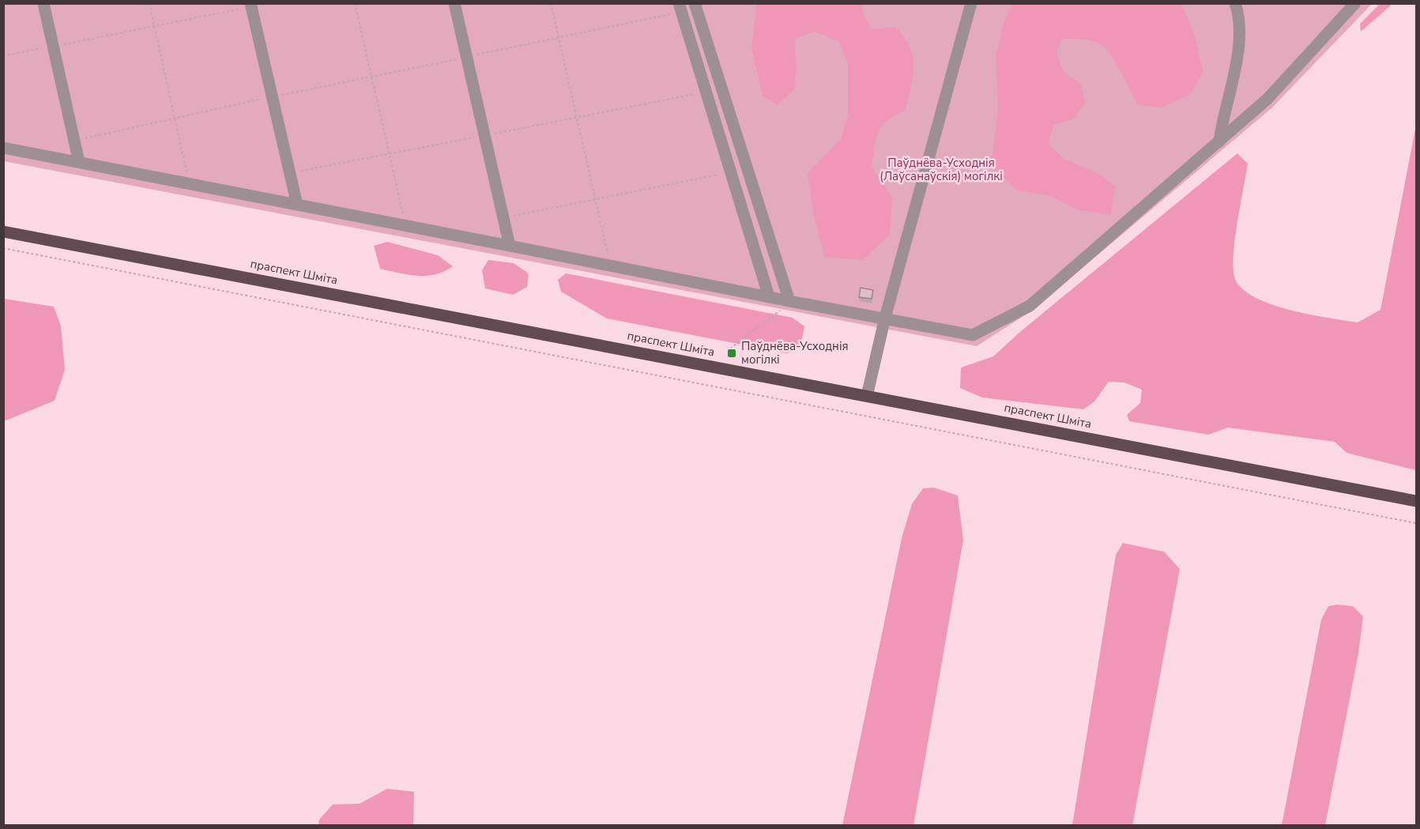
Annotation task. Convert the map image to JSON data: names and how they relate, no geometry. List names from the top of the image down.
{
  "streets": {
    "main road": ["праспект Шміта"]
  },
  "parks": ["Паўднёва-Усходнія (Лаўсанаўскія) могілкі"],
  "places": {
    "transit": ["Паўднёва-Усходнія могілкі"]
  }
}
